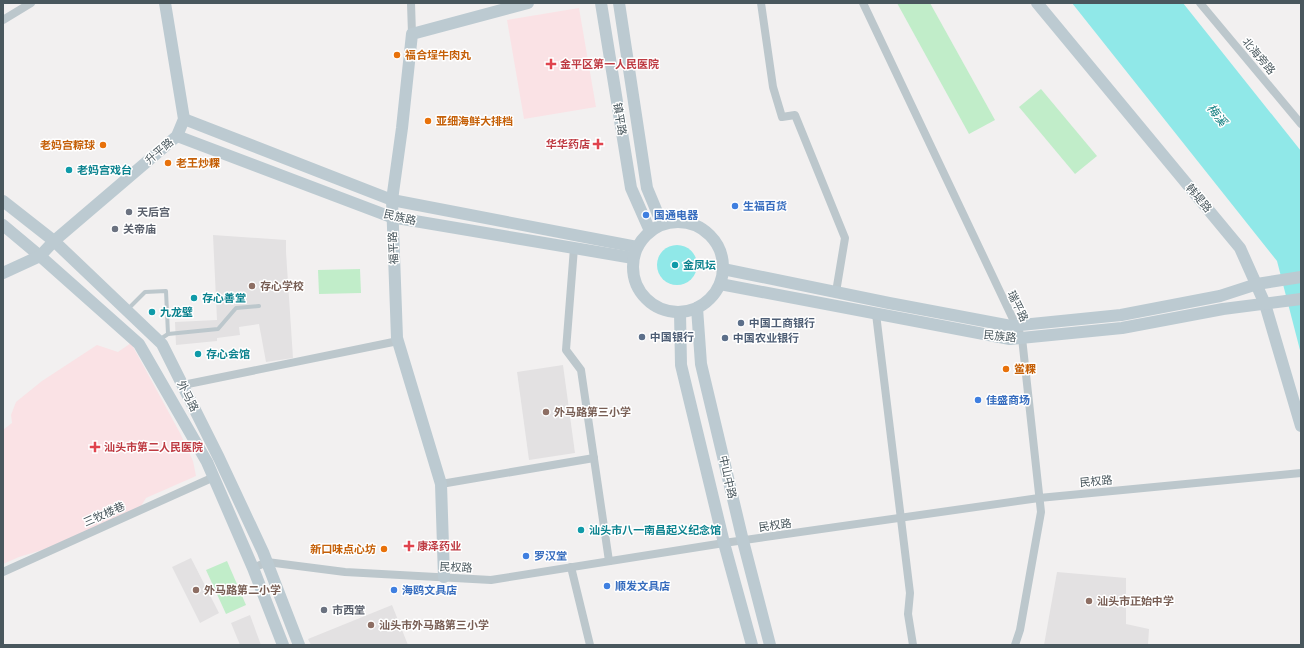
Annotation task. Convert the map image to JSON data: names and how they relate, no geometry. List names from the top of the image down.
{
  "streets": {
    "street": [
      "北海旁路",
      "镇平路",
      "升平路",
      "韩堤路",
      "民族路",
      "福平路",
      "瑞平路",
      "外马路",
      "中山中路",
      "民权路",
      "三牧楼巷"
    ]
  },
  "crossings": [
    ["镇平路", "民族路"],
    ["镇平路", "中山中路"],
    ["升平路", "民族路"],
    ["升平路", "外马路"],
    ["韩堤路", "民族路"],
    ["民族路", "福平路"],
    ["民族路", "瑞平路"],
    ["民族路", "中山中路"],
    ["福平路", "民权路"],
    ["瑞平路", "民权路"],
    ["外马路", "民权路"],
    ["外马路", "三牧楼巷"],
    ["中山中路", "民权路"]
  ],
  "water": ["梅溪"],
  "places": {
    "other": [
      "福合埕牛肉丸",
      "亚细海鲜大排档",
      "老妈宫粽球",
      "老王炒粿",
      "老妈宫戏台",
      "生福百货",
      "天后宫",
      "国通电器",
      "关帝庙",
      "金凤坛",
      "存心学校",
      "存心善堂",
      "九龙壁",
      "中国工商银行",
      "中国银行",
      "中国农业银行",
      "存心会馆",
      "鲎粿",
      "佳盛商场",
      "外马路第三小学",
      "汕头市八一南昌起义纪念馆",
      "新口味点心坊",
      "罗汉堂",
      "顺发文具店",
      "外马路第二小学",
      "海鸥文具店",
      "汕头市正始中学",
      "市西堂",
      "汕头市外马路第三小学"
    ],
    "health": [
      "金平区第一人民医院",
      "华华药店",
      "汕头市第二人民医院",
      "康泽药业"
    ]
  }
}
